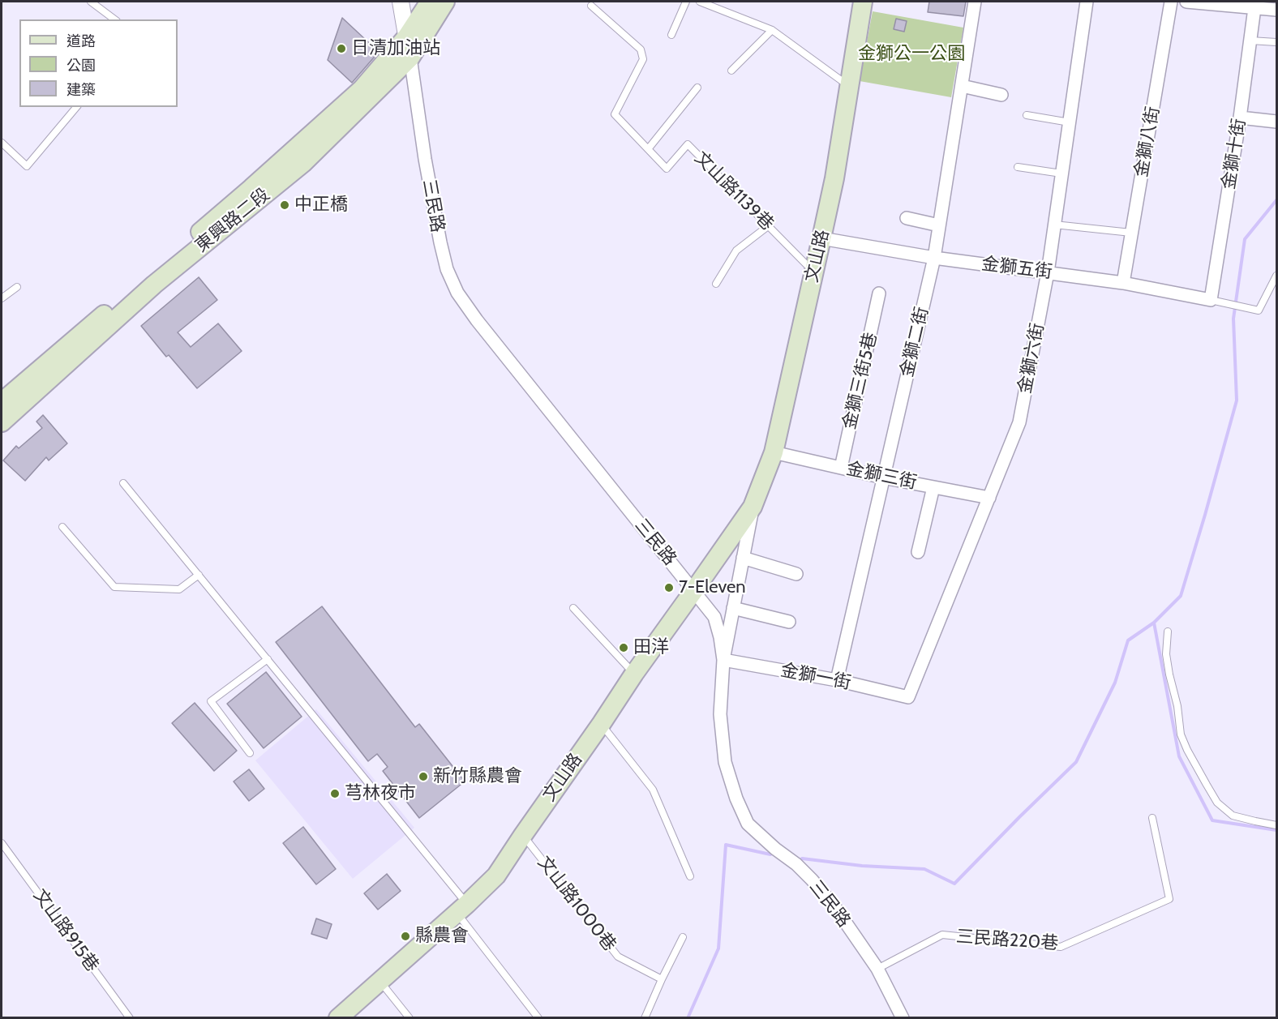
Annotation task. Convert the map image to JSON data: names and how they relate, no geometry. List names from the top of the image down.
{
  "streets": {
    "main road": ["東興路二段", "文山路"],
    "street": [
      "金獅八街",
      "金獅十街",
      "三民路",
      "金獅五街",
      "金獅二街",
      "金獅六街",
      "金獅三街5巷",
      "金獅三街",
      "金獅一街"
    ],
    "lane": [
      "文山路1139巷",
      "文山路1000巷",
      "文山路915巷",
      "三民路220巷"
    ]
  },
  "crossings": [
    ["金獅八街", "金獅五街"],
    ["金獅十街", "金獅五街"],
    ["文山路1139巷", "文山路"],
    ["三民路", "東興路二段"],
    ["三民路", "文山路"],
    ["三民路", "金獅一街"],
    ["三民路", "三民路220巷"],
    ["文山路", "金獅五街"],
    ["文山路", "金獅三街"],
    ["文山路", "金獅一街"],
    ["文山路", "文山路1000巷"],
    ["金獅五街", "金獅二街"],
    ["金獅五街", "金獅六街"],
    ["金獅二街", "金獅三街"],
    ["金獅二街", "金獅一街"],
    ["金獅六街", "金獅三街"],
    ["金獅六街", "金獅一街"],
    ["金獅三街5巷", "金獅三街"]
  ],
  "parks": ["金獅公一公園"],
  "places": [
    "日清加油站",
    "中正橋",
    "7-Eleven",
    "田洋",
    "新竹縣農會",
    "芎林夜市",
    "縣農會"
  ],
  "legend": ["道路", "公園", "建築"]
}
